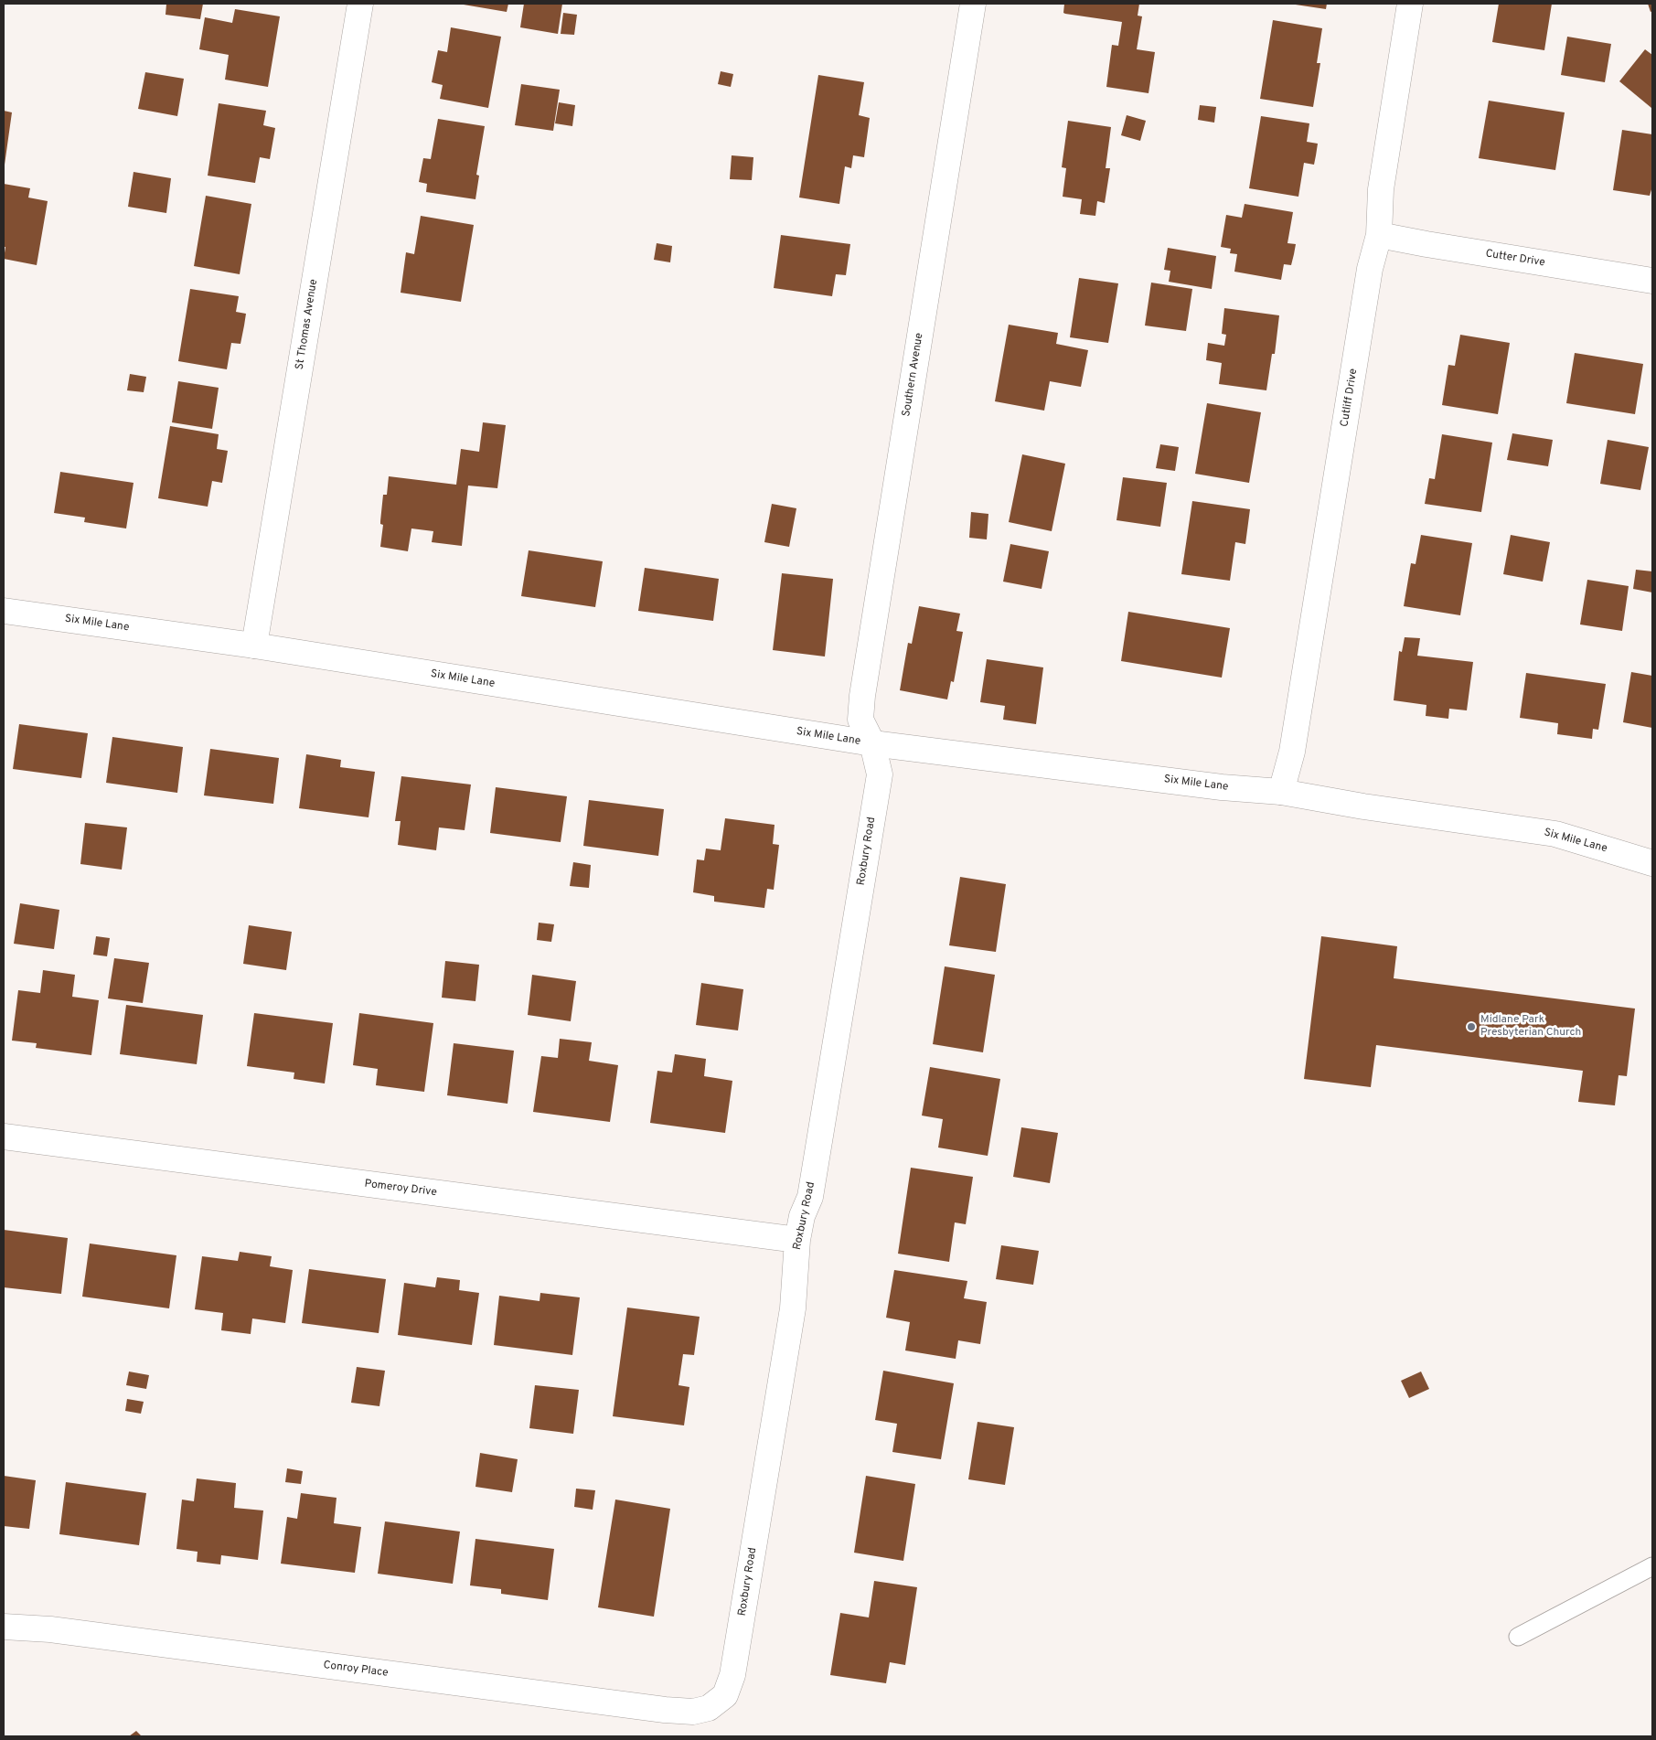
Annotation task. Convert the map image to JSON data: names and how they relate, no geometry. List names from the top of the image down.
{
  "streets": {
    "street": [
      "Cutter Drive",
      "St Thomas Avenue",
      "Southern Avenue",
      "Cutliff Drive",
      "Six Mile Lane",
      "Roxbury Road",
      "Pomeroy Drive",
      "Conroy Place"
    ]
  },
  "crossings": [
    ["Cutter Drive", "Cutliff Drive"],
    ["St Thomas Avenue", "Six Mile Lane"],
    ["Southern Avenue", "Six Mile Lane"],
    ["Southern Avenue", "Roxbury Road"],
    ["Cutliff Drive", "Six Mile Lane"],
    ["Six Mile Lane", "Roxbury Road"],
    ["Roxbury Road", "Pomeroy Drive"],
    ["Roxbury Road", "Conroy Place"]
  ],
  "places": ["Midlane Park Presbyterian Church"]
}
